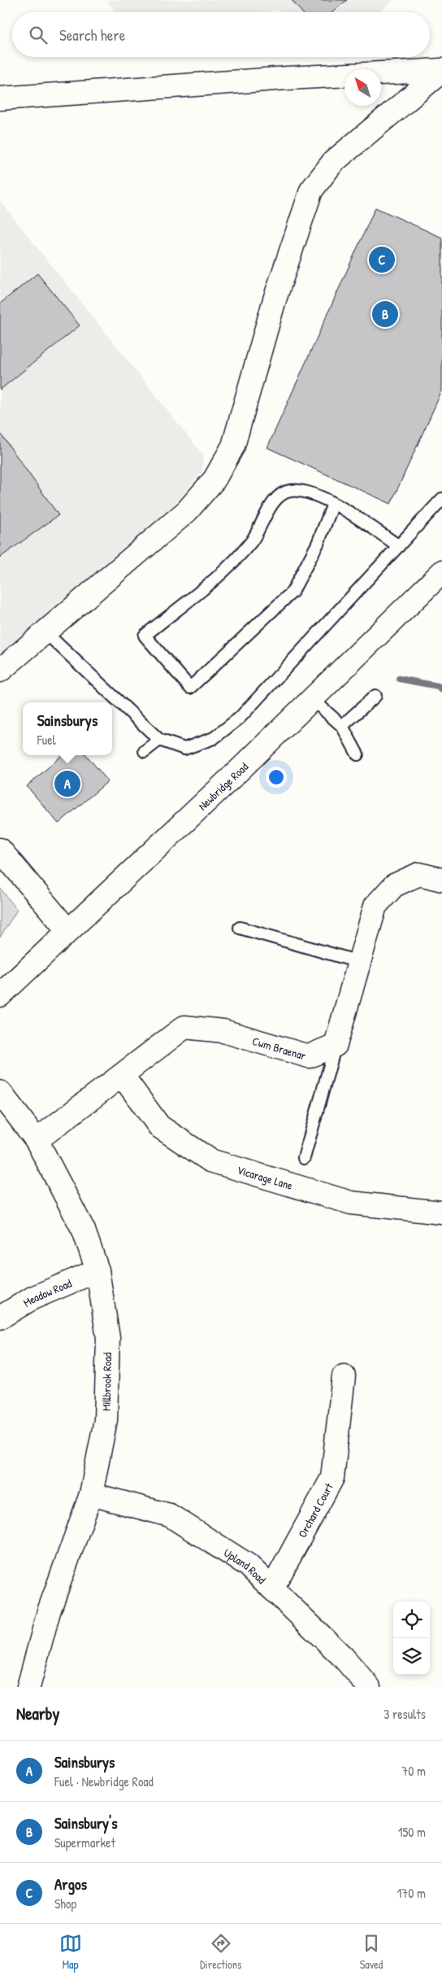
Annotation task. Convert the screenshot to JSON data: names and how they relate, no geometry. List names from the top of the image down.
{
  "streets": {
    "street": [
      "Newbridge Road",
      "Cwm Braenar",
      "Vicarage Lane",
      "Meadow Road",
      "Millbrook Road",
      "Orchard Court",
      "Upland Road"
    ]
  },
  "crossings": [
    ["Cwm Braenar", "Vicarage Lane"],
    ["Cwm Braenar", "Millbrook Road"],
    ["Meadow Road", "Millbrook Road"],
    ["Millbrook Road", "Upland Road"],
    ["Orchard Court", "Upland Road"]
  ],
  "north": "top left",
  "page": {
    "search": "Search here",
    "pins": ["C", "B", "A"],
    "popup": ["Sainsburys", "Fuel"],
    "heading": ["Nearby", "3 results"],
    "list": [
      {
        "mark": "A",
        "name": "Sainsburys",
        "note": "Fuel · Newbridge Road",
        "value": "70 m"
      },
      {
        "mark": "B",
        "name": "Sainsbury's",
        "note": "Supermarket",
        "value": "150 m"
      },
      {
        "mark": "C",
        "name": "Argos",
        "note": "Shop",
        "value": "170 m"
      }
    ],
    "nav": ["Map", "Directions", "Saved"]
  }
}
